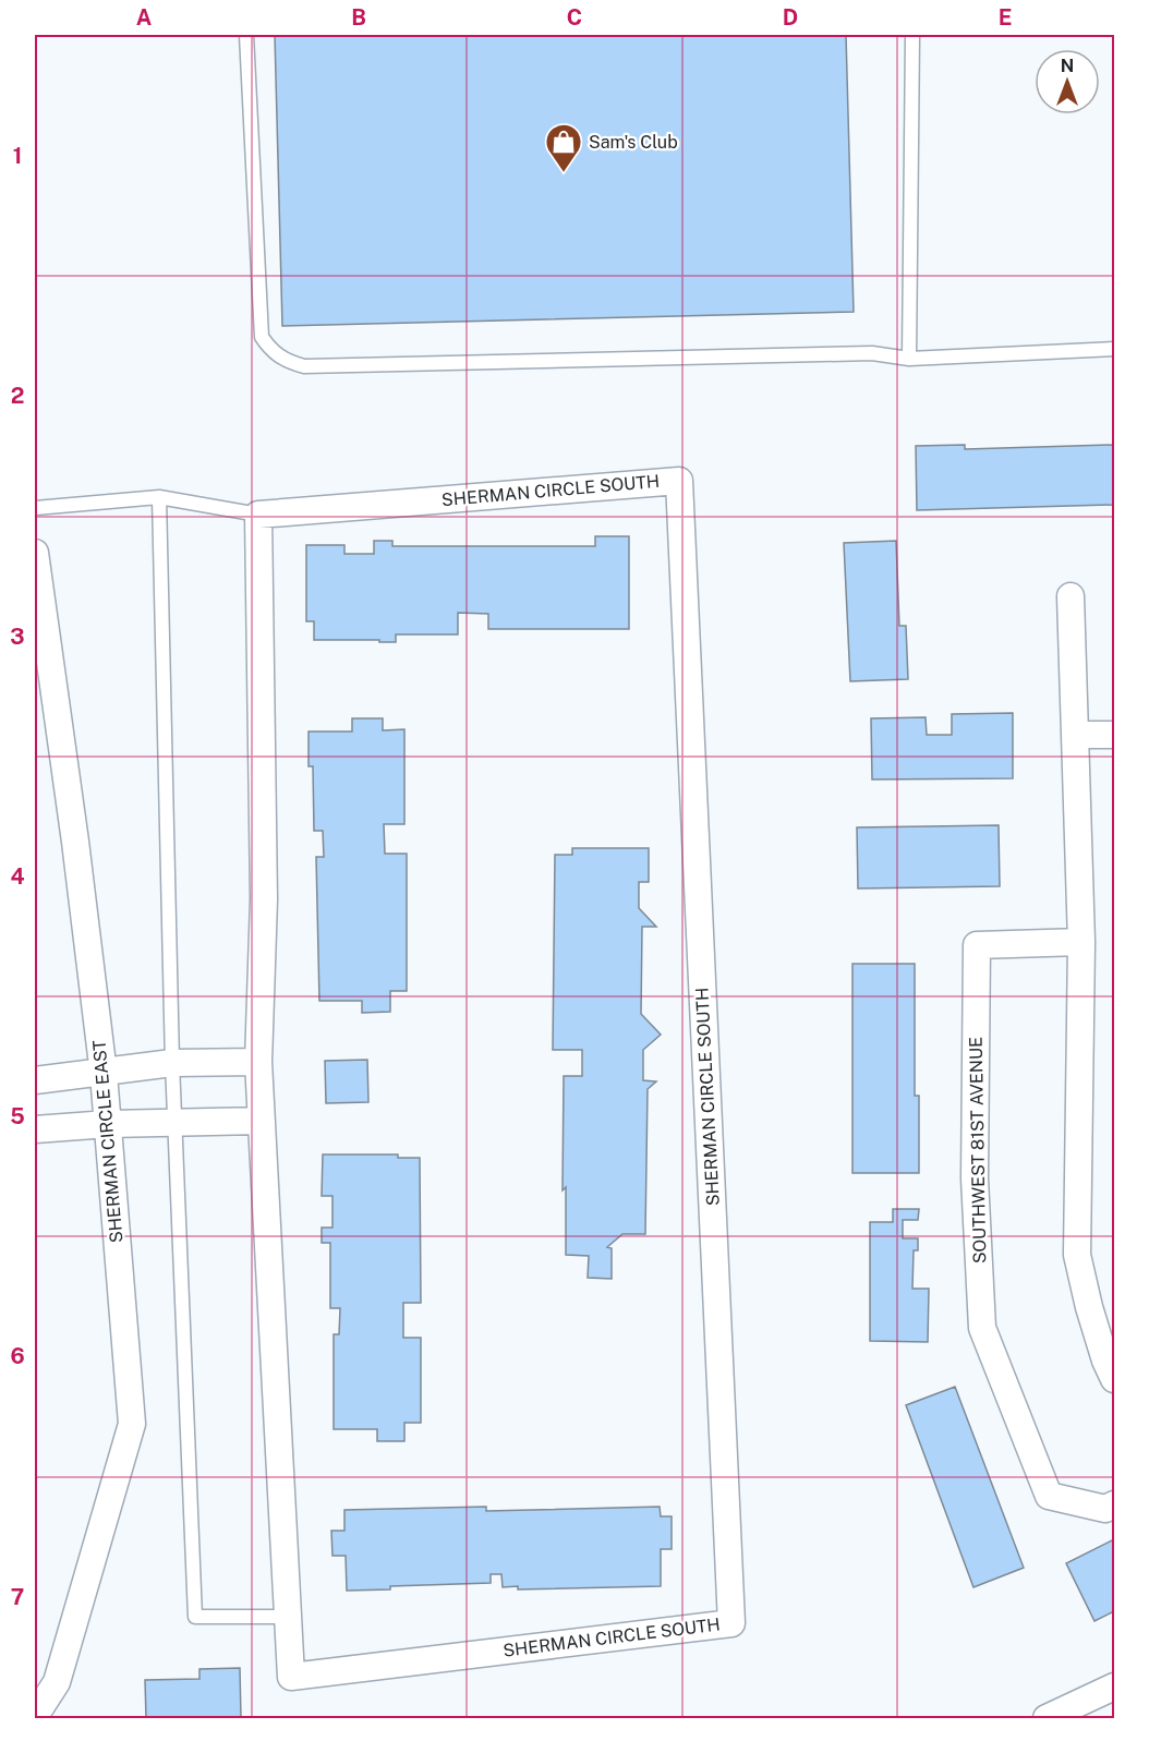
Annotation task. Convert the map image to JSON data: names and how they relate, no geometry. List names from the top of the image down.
{
  "streets": {
    "street": ["SHERMAN CIRCLE SOUTH", "SHERMAN CIRCLE EAST", "SOUTHWEST 81ST AVENUE"]
  },
  "places": {
    "shop": ["Sam's Club"]
  },
  "north": "top",
  "grid": {
    "columns": [
      "A",
      "B",
      "C",
      "D",
      "E"
    ],
    "rows": [
      "1",
      "2",
      "3",
      "4",
      "5",
      "6",
      "7"
    ]
  }
}
